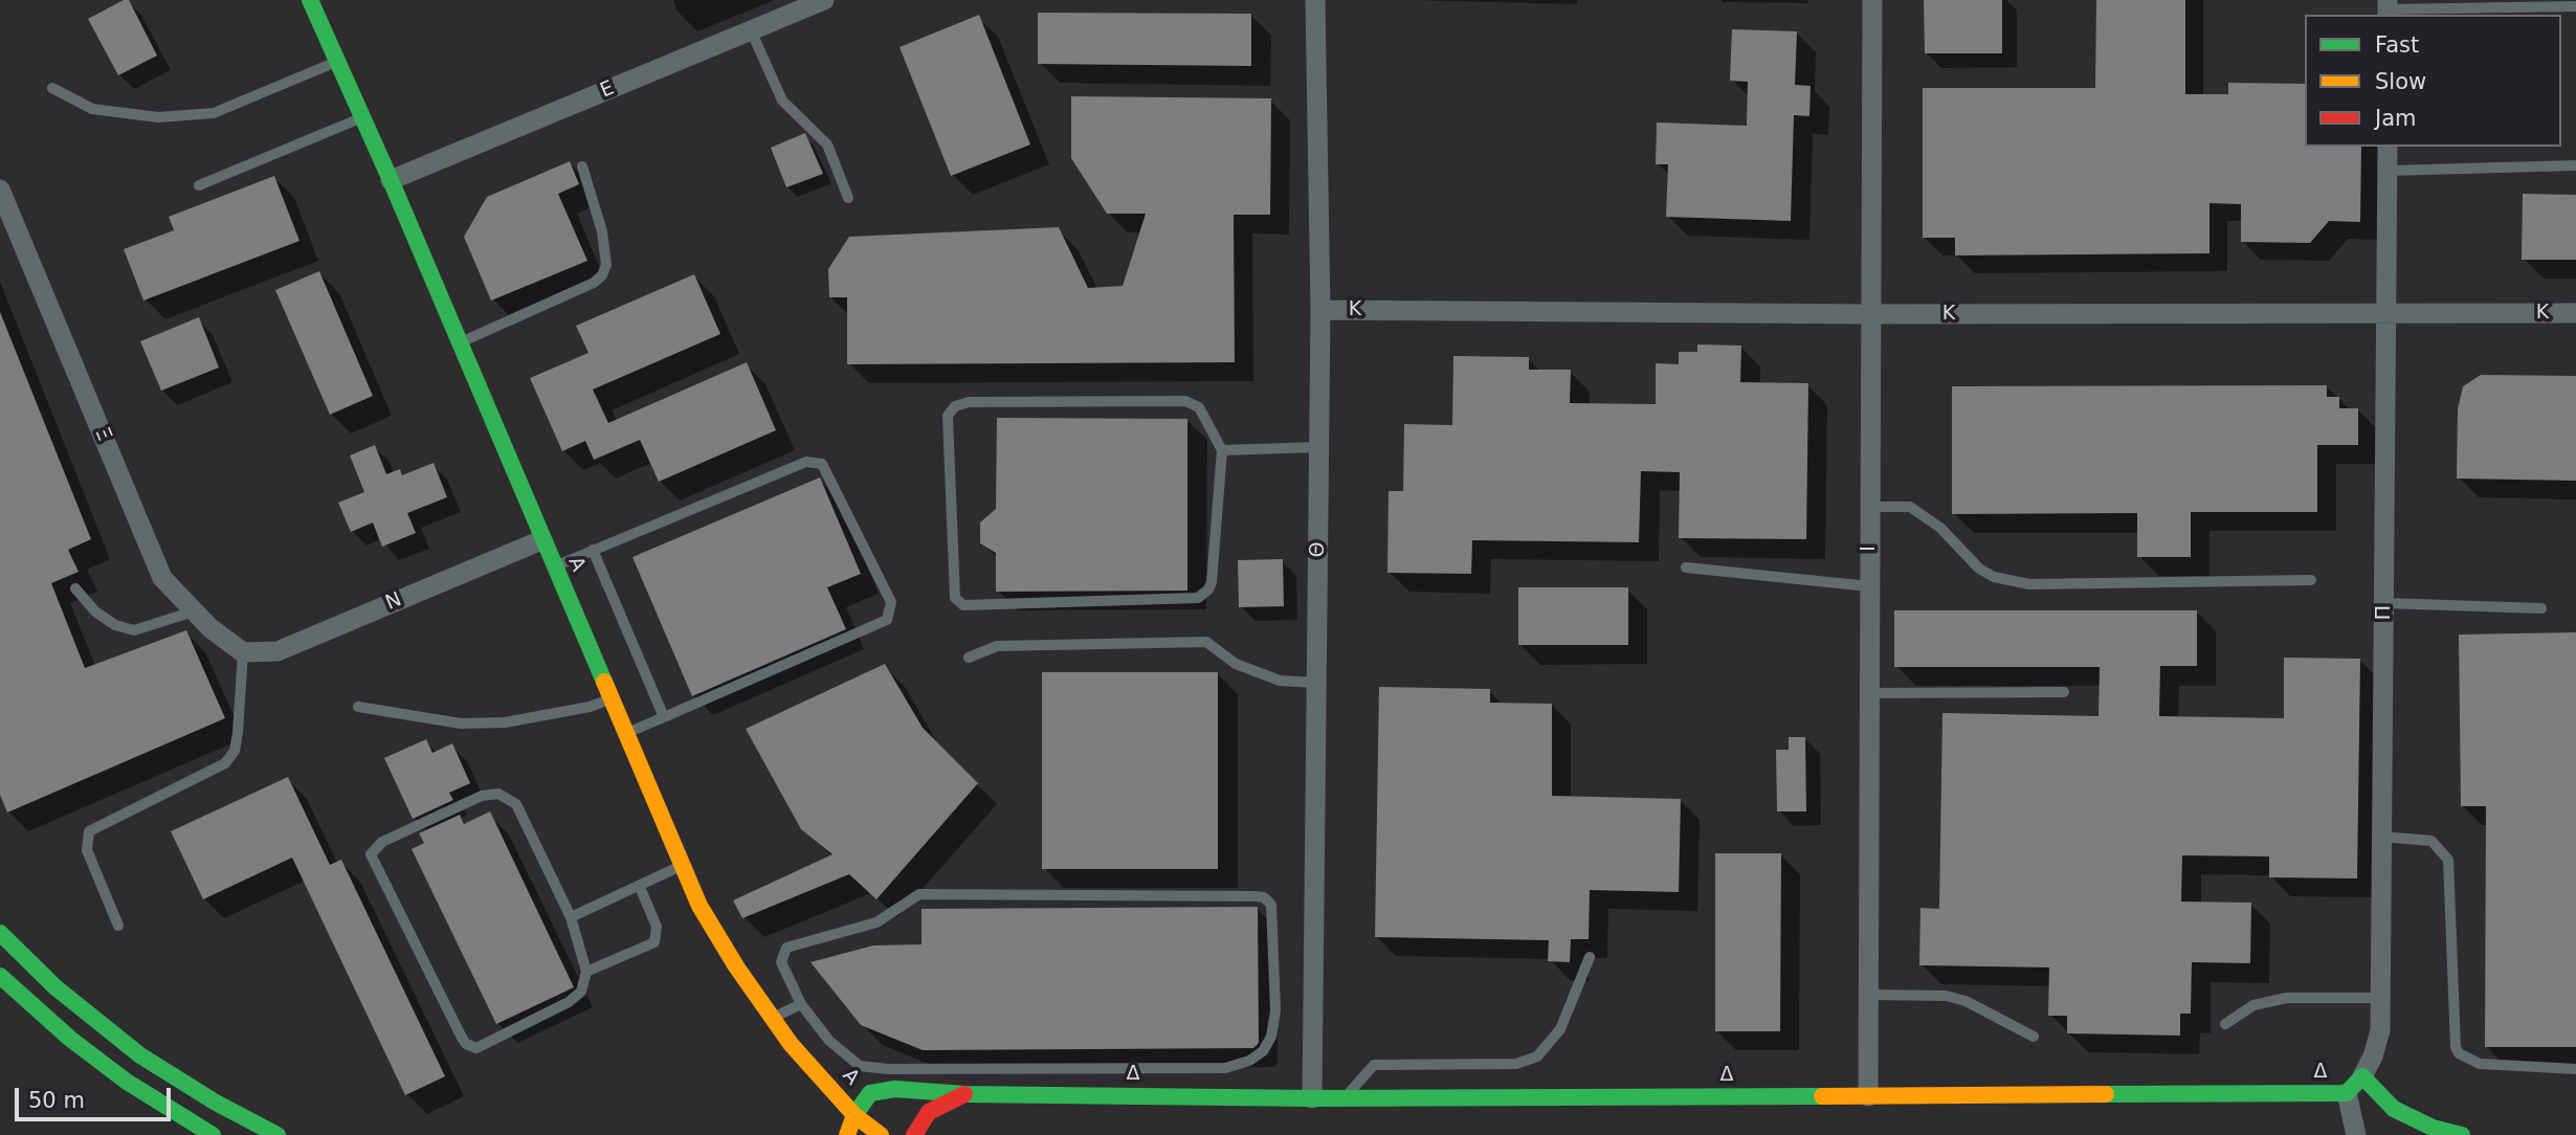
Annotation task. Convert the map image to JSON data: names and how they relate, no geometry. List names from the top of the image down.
{
  "streets": {
    "street": [
      "Ε",
      "Κ",
      "Ξ",
      "Ι",
      "Θ",
      "Α",
      "Ν",
      "Π",
      "Δ"
    ]
  },
  "crossings": [
    ["Ε", "Α"],
    ["Κ", "Ι"],
    ["Κ", "Θ"],
    ["Κ", "Π"],
    ["Ξ", "Ν"],
    ["Ι", "Δ"],
    ["Θ", "Δ"],
    ["Α", "Ν"],
    ["Α", "Δ"],
    ["Π", "Δ"]
  ],
  "legend": ["Fast", "Slow", "Jam"],
  "scale_bar": "50 m"
}
